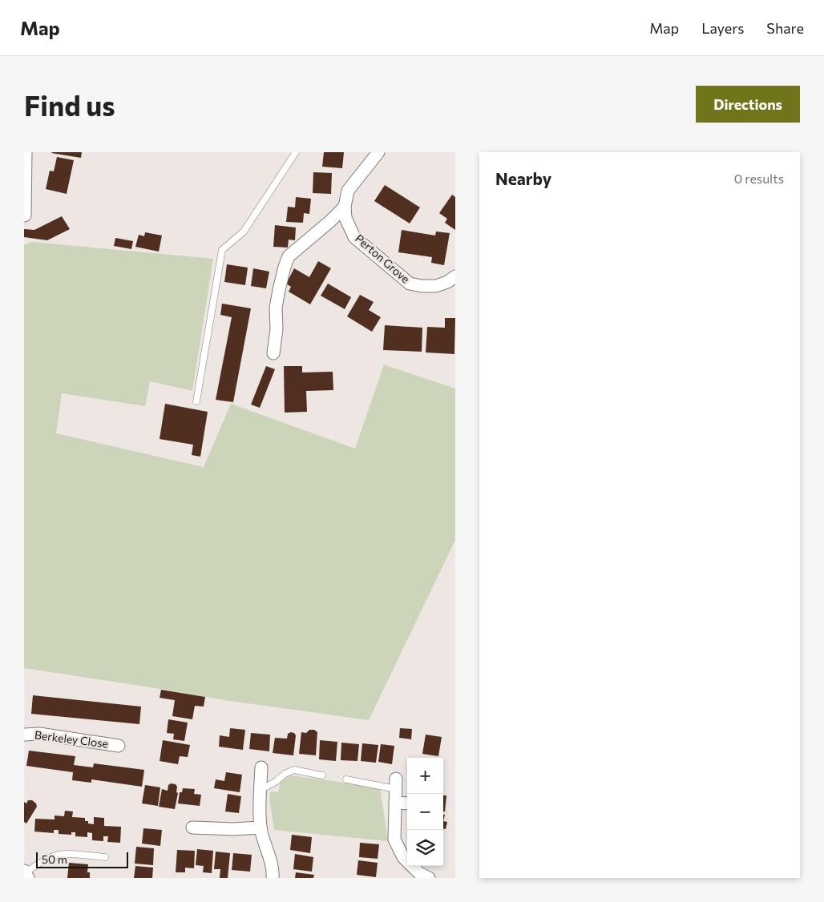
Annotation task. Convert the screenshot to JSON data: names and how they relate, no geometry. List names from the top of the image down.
{
  "streets": {
    "street": ["Perton Grove", "Berkeley Close"]
  },
  "scale_bar": "50 m",
  "page": {
    "header": "Map",
    "nav": ["Map", "Layers", "Share"],
    "buttons": "Directions",
    "title": "Find us",
    "heading": ["Nearby", "0 results"],
    "map_buttons": ["+", "−"],
    "scale": "50 m"
  }
}
